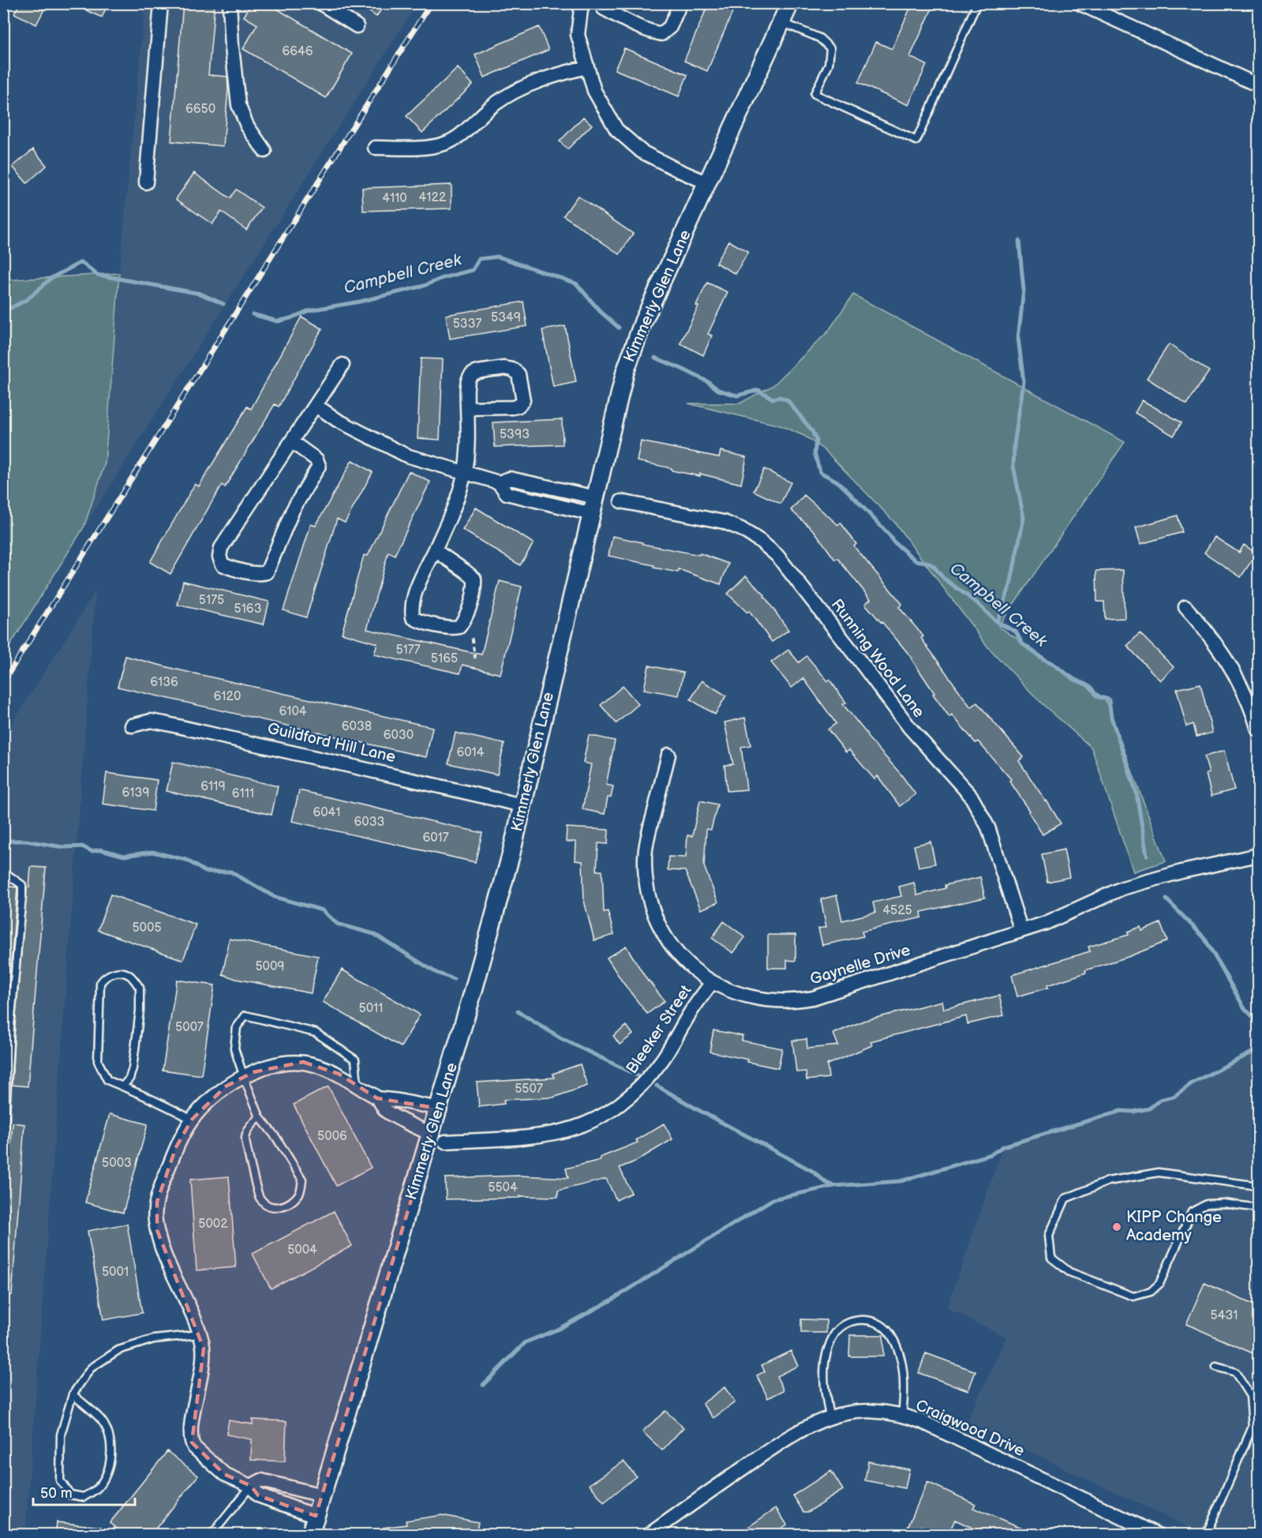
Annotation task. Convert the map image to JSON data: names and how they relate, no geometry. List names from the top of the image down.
{
  "streets": {
    "street": [
      "Kimmerly Glen Lane",
      "Running Wood Lane",
      "Guildford Hill Lane",
      "Gaynelle Drive",
      "Bleeker Street",
      "Craigwood Drive"
    ]
  },
  "crossings": [
    ["Kimmerly Glen Lane", "Guildford Hill Lane"],
    ["Running Wood Lane", "Gaynelle Drive"],
    ["Gaynelle Drive", "Bleeker Street"]
  ],
  "water": ["Campbell Creek"],
  "places": ["KIPP Change Academy"],
  "house_numbers": [
    "6646",
    "6650",
    "4122",
    "4110",
    "5349",
    "5337",
    "5393",
    "5175",
    "5163",
    "5177",
    "5165",
    "6136",
    "6120",
    "6104",
    "6038",
    "6030",
    "6014",
    "6119",
    "6139",
    "6111",
    "6041",
    "6033",
    "6017",
    "4525",
    "5005",
    "5009",
    "5011",
    "5007",
    "5507",
    "5006",
    "5003",
    "5504",
    "5002",
    "5004",
    "5001",
    "5431"
  ],
  "scale_bar": "50 m"
}
